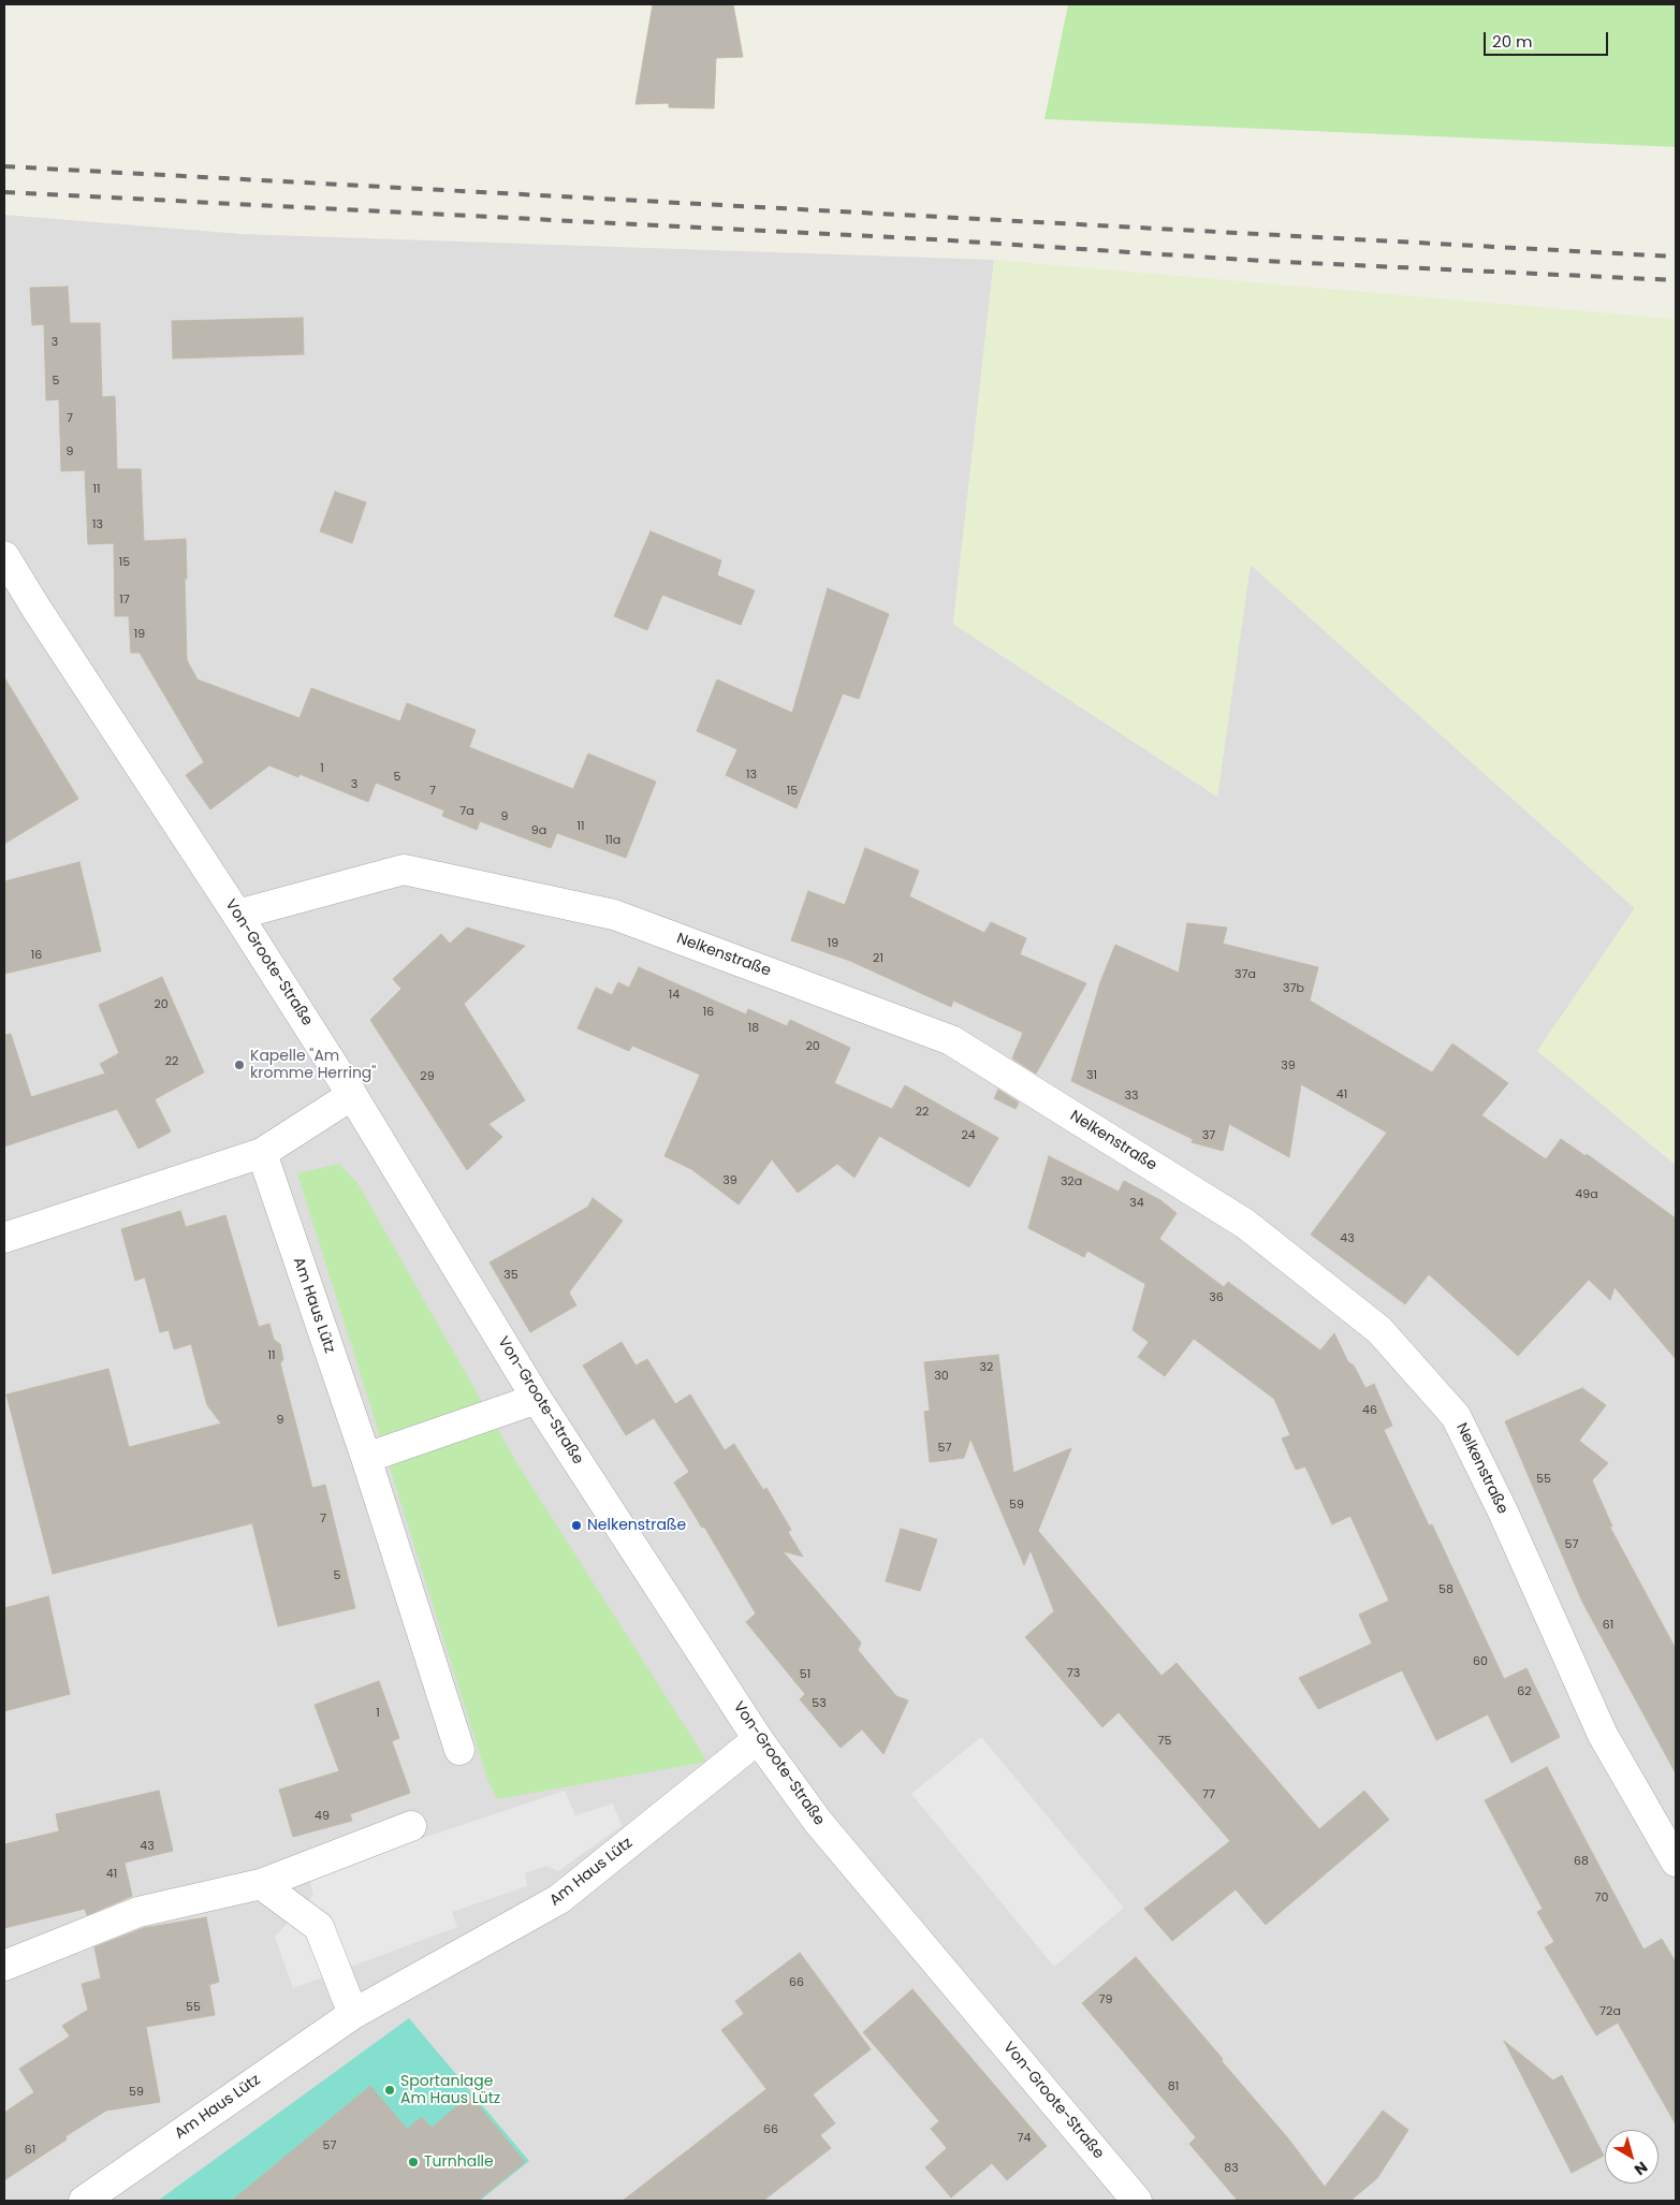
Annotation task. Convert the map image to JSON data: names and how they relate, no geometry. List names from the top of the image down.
{
  "streets": {
    "street": ["Nelkenstraße", "Von-Groote-Straße", "Am Haus Lütz"]
  },
  "crossings": [
    ["Nelkenstraße", "Von-Groote-Straße"],
    ["Von-Groote-Straße", "Am Haus Lütz"]
  ],
  "places": [
    "Kapelle \"Am kromme Herring\"",
    "Nelkenstraße",
    "Sportanlage Am Haus Lütz",
    "Turnhalle"
  ],
  "house_numbers": [
    "3",
    "5",
    "7",
    "9",
    "11",
    "13",
    "15",
    "17",
    "19",
    "1",
    "13",
    "5",
    "3",
    "7",
    "15",
    "7a",
    "9",
    "11",
    "9a",
    "11a",
    "19",
    "16",
    "21",
    "37a",
    "37b",
    "14",
    "20",
    "16",
    "18",
    "20",
    "22",
    "39",
    "31",
    "29",
    "41",
    "33",
    "22",
    "24",
    "37",
    "39",
    "32a",
    "49a",
    "34",
    "43",
    "35",
    "36",
    "11",
    "32",
    "30",
    "46",
    "9",
    "57",
    "55",
    "59",
    "7",
    "57",
    "5",
    "58",
    "61",
    "60",
    "73",
    "51",
    "62",
    "53",
    "1",
    "75",
    "77",
    "49",
    "43",
    "68",
    "41",
    "70",
    "66",
    "79",
    "55",
    "72a",
    "81",
    "59",
    "66",
    "74",
    "57",
    "61",
    "83"
  ],
  "scale_bar": "20 m",
  "north": "bottom right"
}
